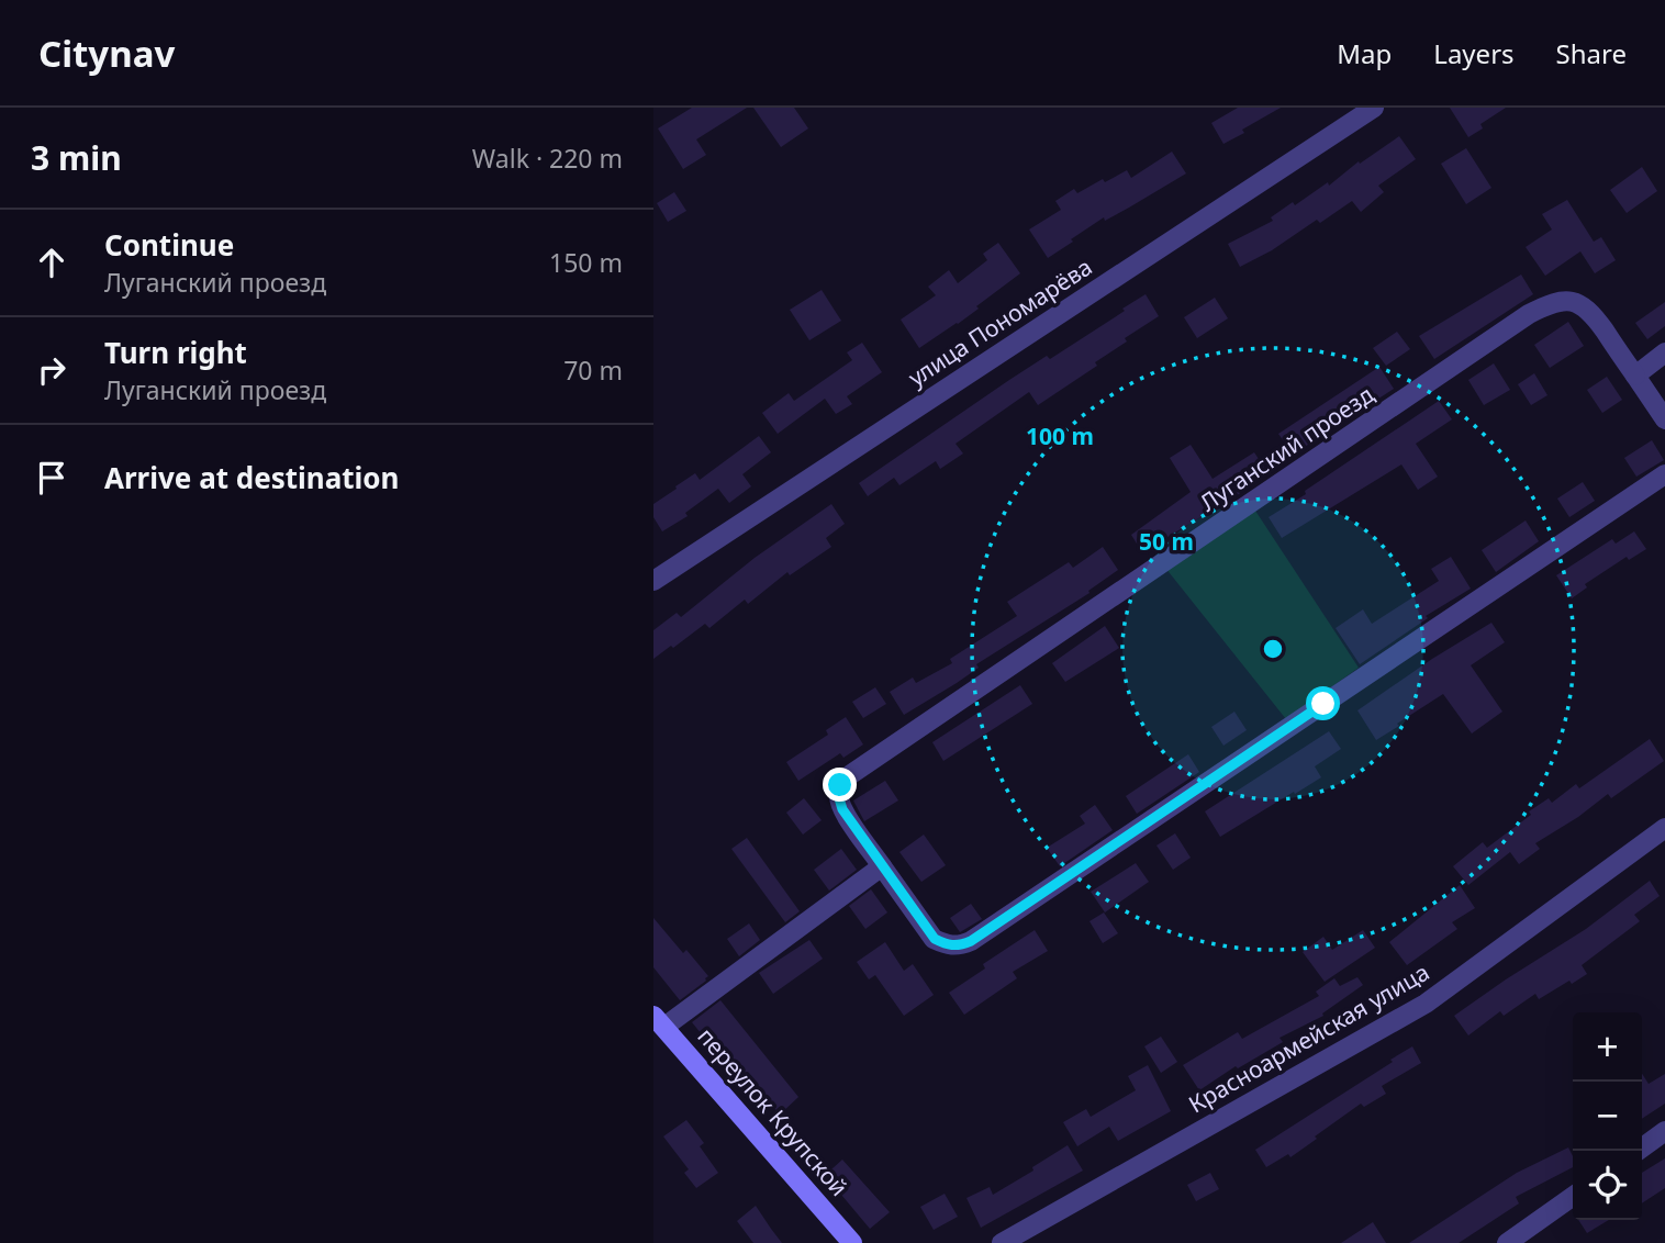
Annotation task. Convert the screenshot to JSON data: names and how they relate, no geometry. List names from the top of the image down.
{
  "streets": {
    "street": [
      "улица Пономарёва",
      "Луганский проезд",
      "Красноармейская улица",
      "переулок Крупской"
    ]
  },
  "page": {
    "header": "Citynav",
    "nav": ["Map", "Layers", "Share"],
    "heading": ["3 min", "Walk · 220 m"],
    "list": [
      ["Continue", "Луганский проезд", "150 m"],
      ["Turn right", "Луганский проезд", "70 m"],
      "Arrive at destination"
    ],
    "map_buttons": ["+", "−"]
  },
  "rings": ["100 m", "50 m"]
}
